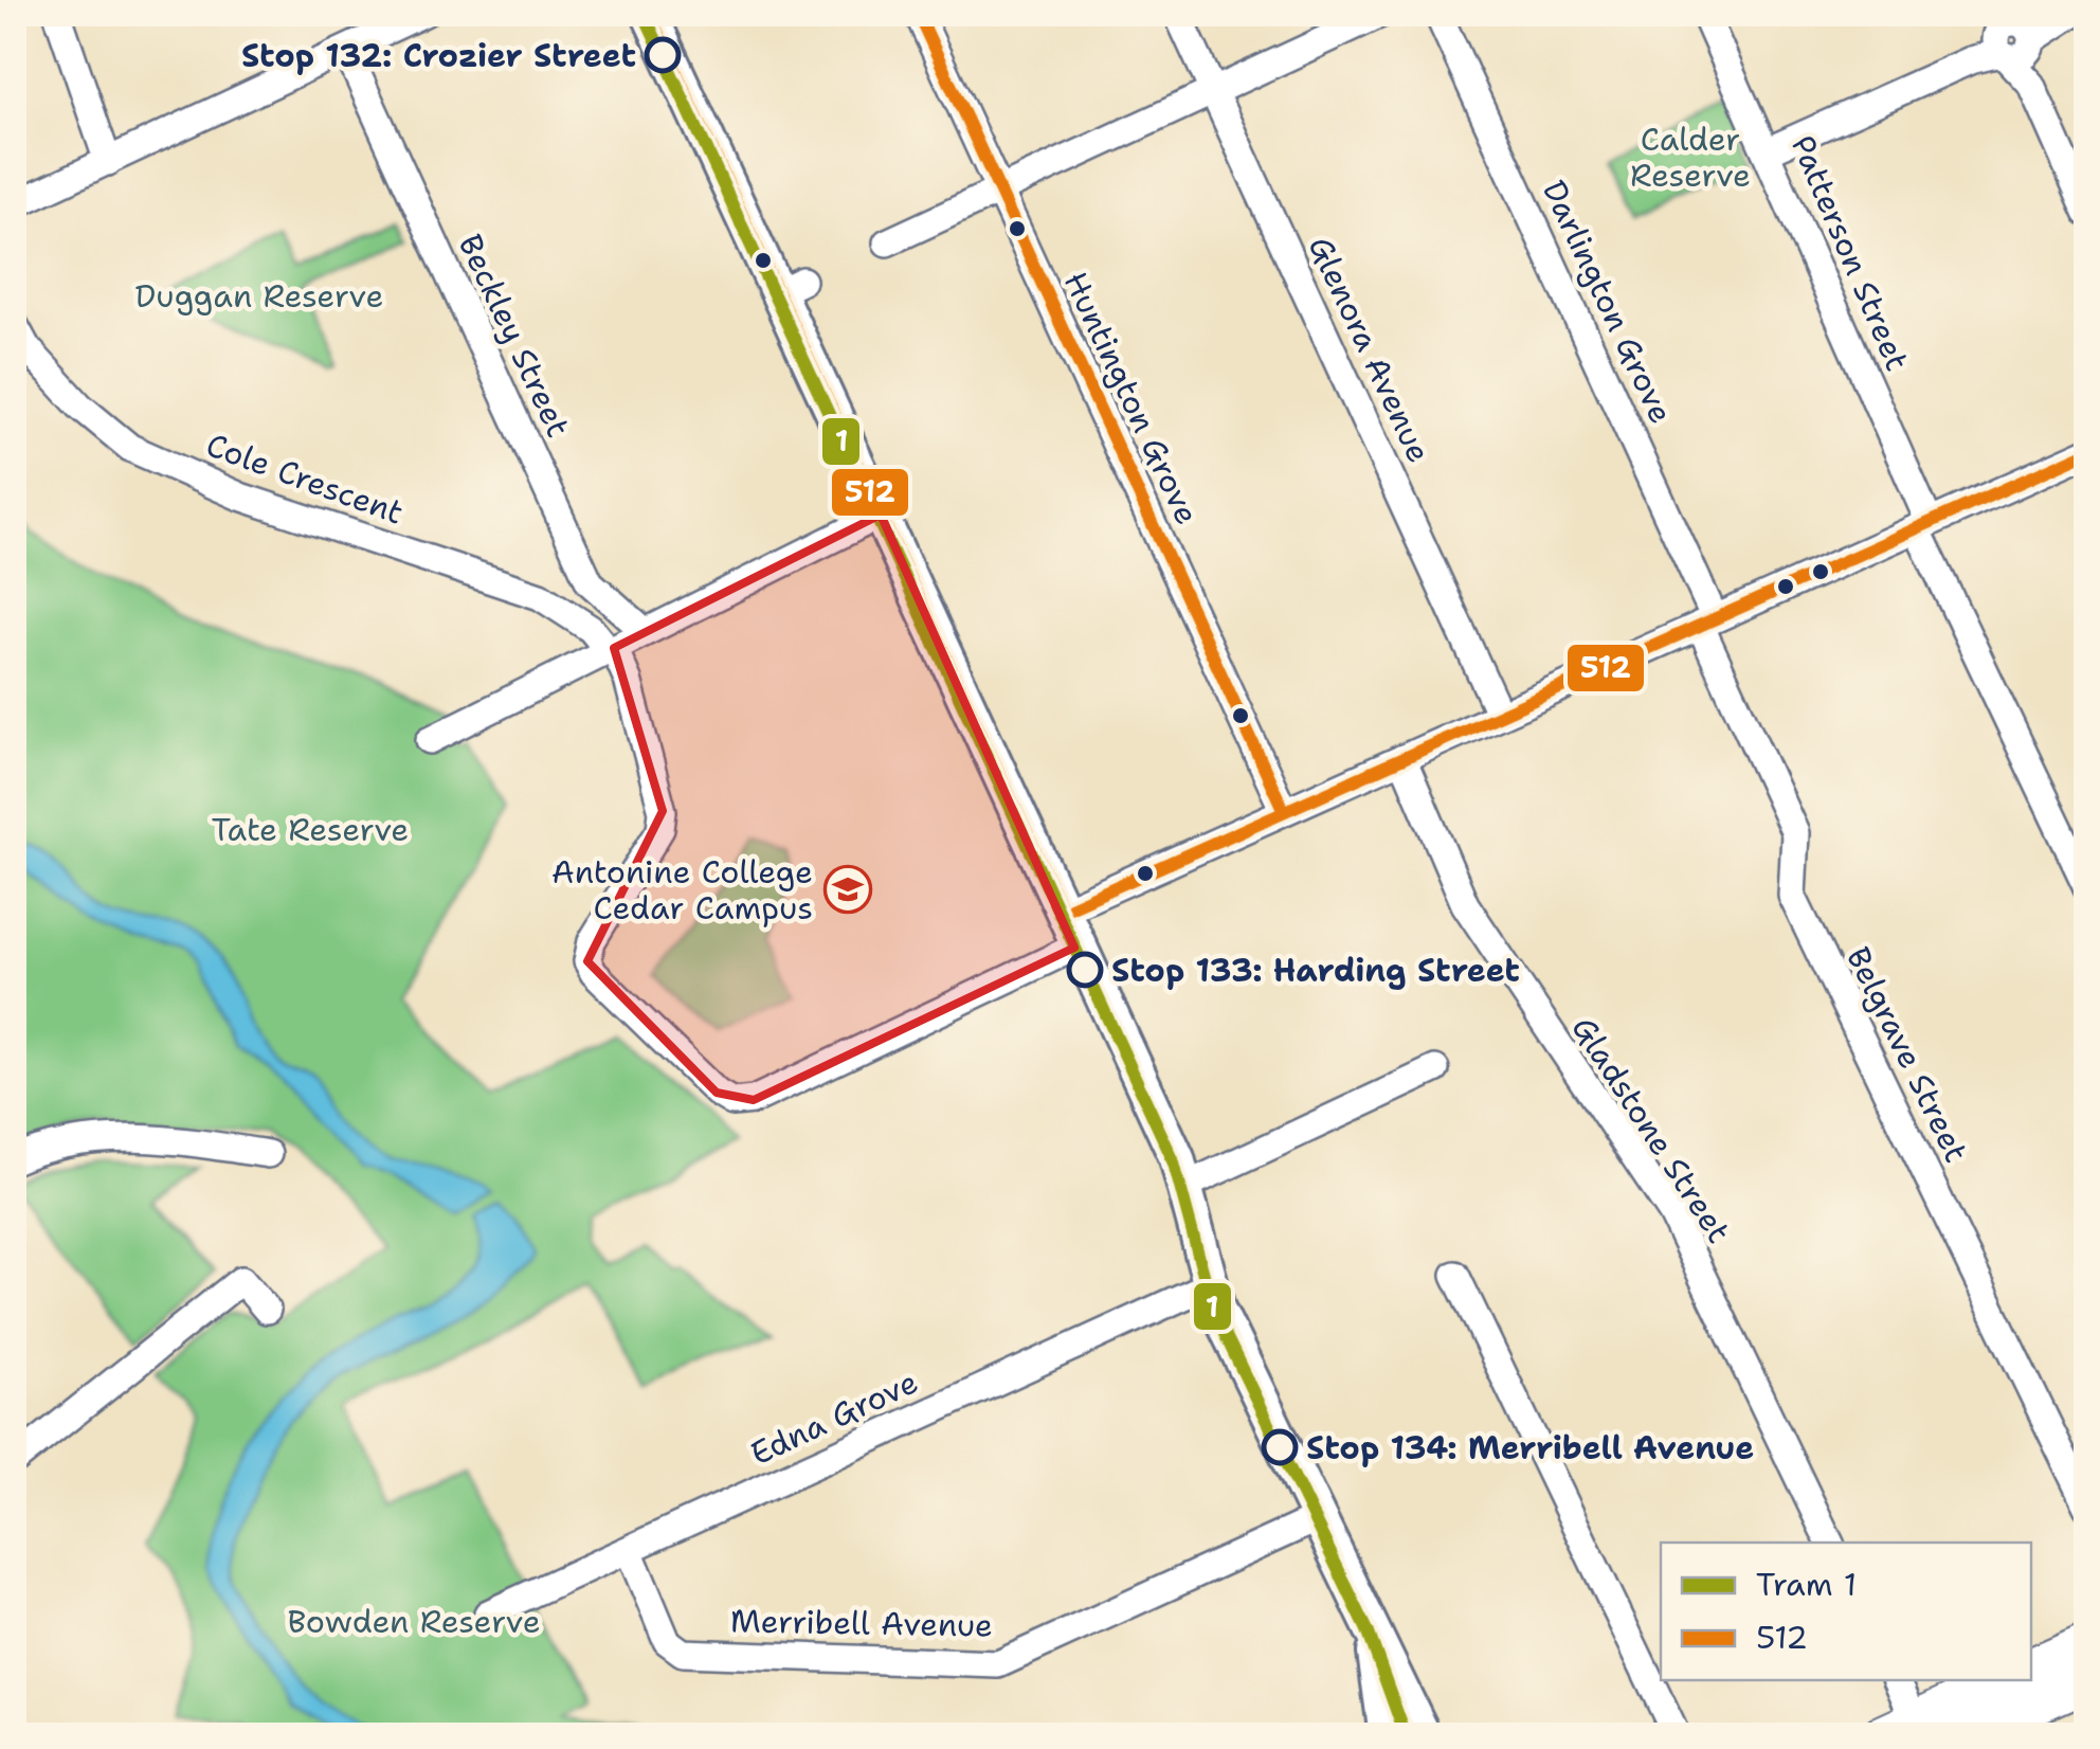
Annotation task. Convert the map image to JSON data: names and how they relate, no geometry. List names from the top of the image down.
{
  "streets": {
    "street": [
      "Patterson Street",
      "Darlington Grove",
      "Beckley Street",
      "Glenora Avenue",
      "Huntington Grove",
      "Cole Crescent",
      "Belgrave Street",
      "Gladstone Street",
      "Edna Grove",
      "Merribell Avenue"
    ]
  },
  "crossings": [
    ["Darlington Grove", "Belgrave Street"],
    ["Edna Grove", "Merribell Avenue"]
  ],
  "parks": [
    "Calder Reserve",
    "Duggan Reserve",
    "Tate Reserve",
    "Bowden Reserve"
  ],
  "places": {
    "other": ["Stop 132: Crozier Street", "Stop 133: Harding Street", "Stop 134: Merribell Avenue"],
    "school or university": ["Antonine College Cedar Campus"]
  },
  "lines": ["tram line 1", "transit line 512"],
  "legend": ["Tram 1", "512"]
}
